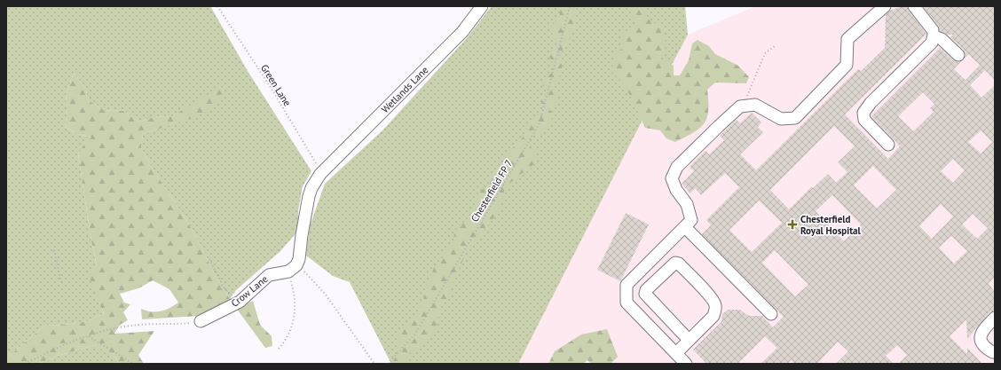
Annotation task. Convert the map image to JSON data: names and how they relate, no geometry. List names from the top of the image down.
{
  "streets": {
    "street": ["Wetlands Lane", "Crow Lane"],
    "path": ["Green Lane", "Chesterfield FP 7"]
  },
  "crossings": [
    ["Green Lane", "Wetlands Lane"]
  ],
  "places": {
    "health": ["Chesterfield Royal Hospital"]
  }
}
